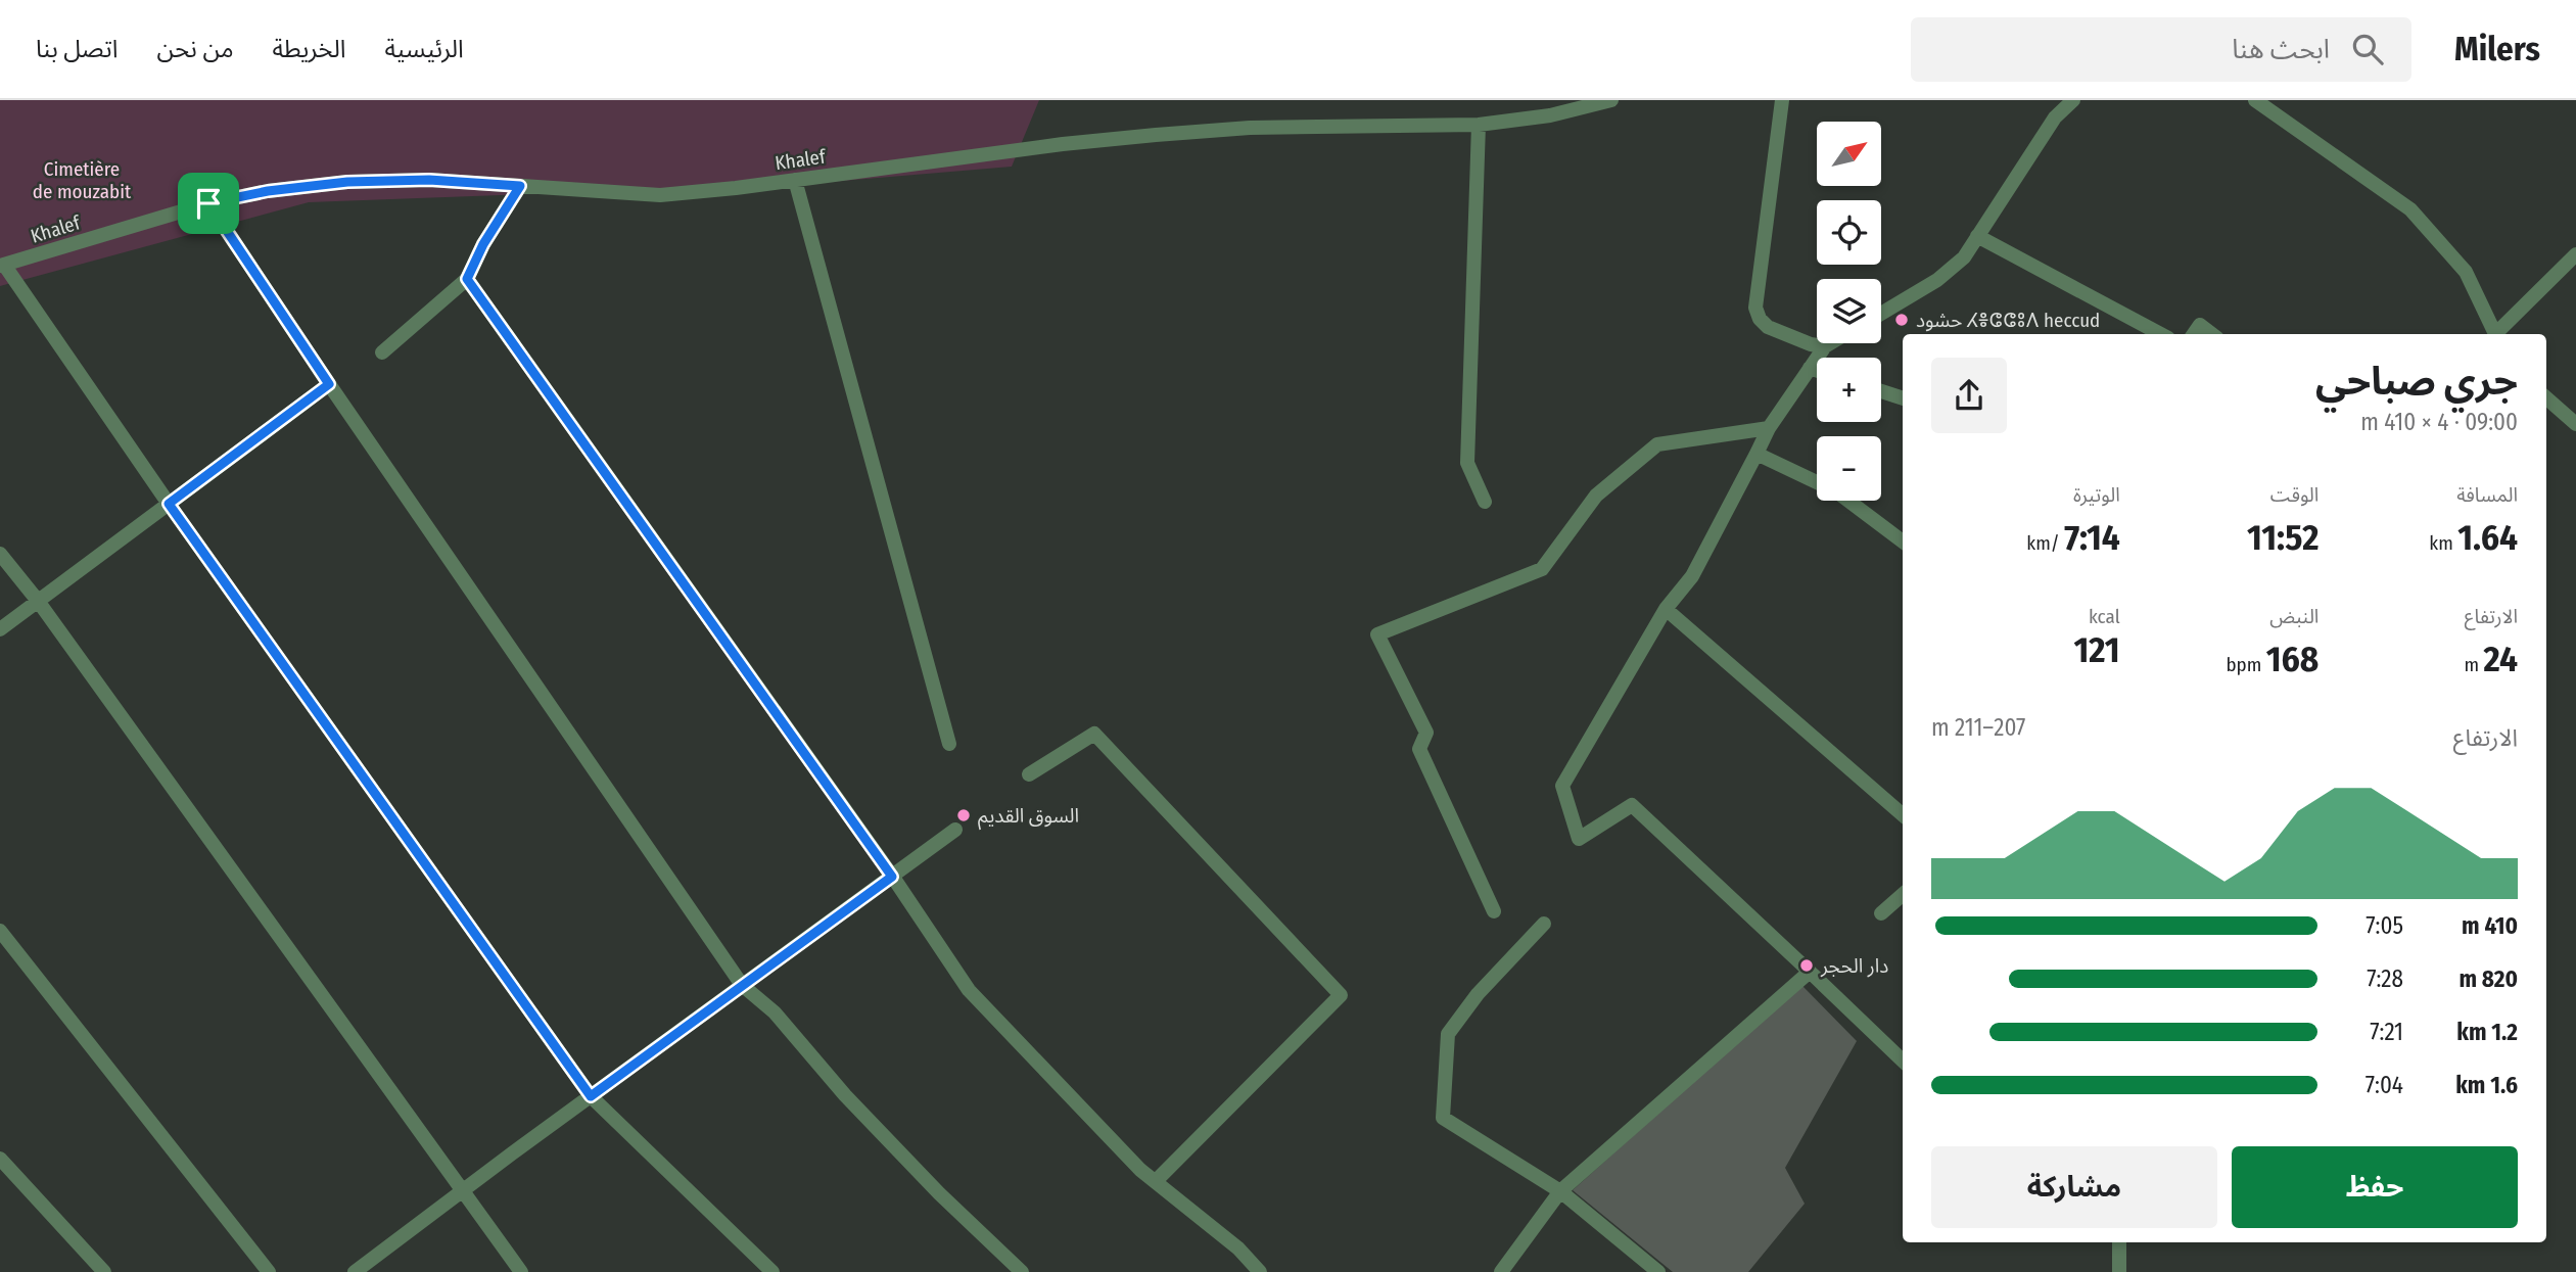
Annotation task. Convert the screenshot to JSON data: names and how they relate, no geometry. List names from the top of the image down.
{
  "streets": {
    "street": ["Khalef"]
  },
  "parks": ["Cimetière de mouzabit"],
  "places": ["حشود ⵃⴻⵛⵛⵓⴷ heccud", "السوق القديم", "دار الحجر"],
  "north": "top right",
  "page": {
    "header": "Milers",
    "search": "ابحث هنا",
    "nav": [
      "الرئيسية",
      "الخريطة",
      "من نحن",
      "اتصل بنا"
    ],
    "map_buttons": ["+", "−"],
    "heading": ["جري صباحي", "09:00 · 4 × 410 m"],
    "stats": [
      ["المسافة", "1.64 km"],
      ["الوقت", "11:52"],
      ["الوتيرة", "7:14 /km"],
      ["الارتفاع", "24 m"],
      ["النبض", "168 bpm"],
      ["kcal", "121"]
    ],
    "chart": ["الارتفاع", "207–211 m"],
    "list": [
      {
        "name": "410 m",
        "note": "7:05"
      },
      {
        "name": "820 m",
        "note": "7:28"
      },
      {
        "name": "1.2 km",
        "note": "7:21"
      },
      {
        "name": "1.6 km",
        "note": "7:04"
      }
    ],
    "buttons": ["حفظ", "مشاركة"]
  }
}
